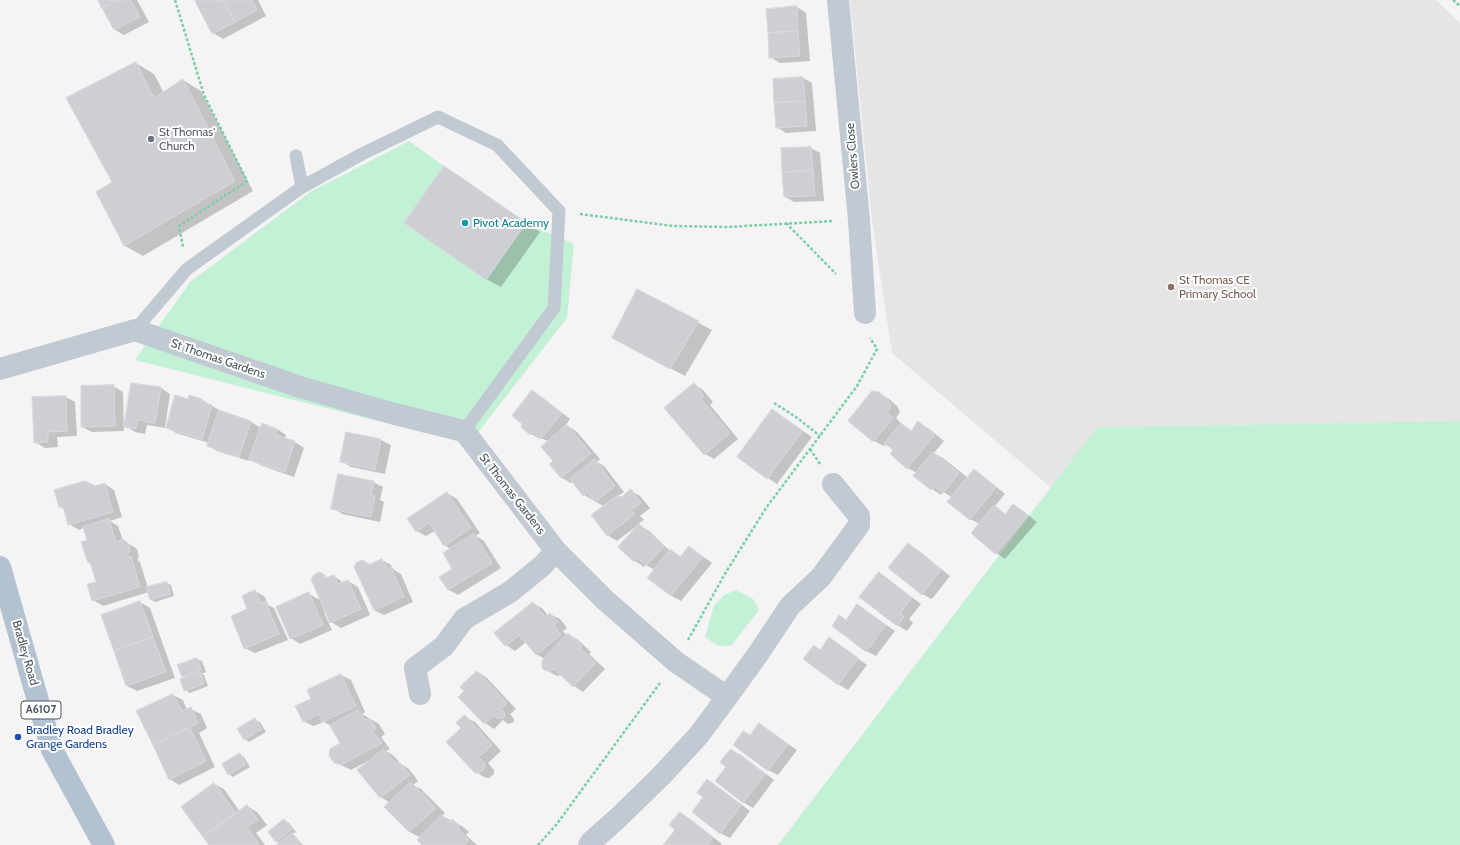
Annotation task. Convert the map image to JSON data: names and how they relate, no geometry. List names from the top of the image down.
{
  "streets": {
    "main road": ["Bradley Road", "A6107"],
    "street": ["Owlers Close", "St Thomas Gardens"]
  },
  "places": [
    "St Thomas' Church",
    "Pivot Academy",
    "St Thomas CE Primary School",
    "Bradley Road Bradley Grange Gardens"
  ]
}
